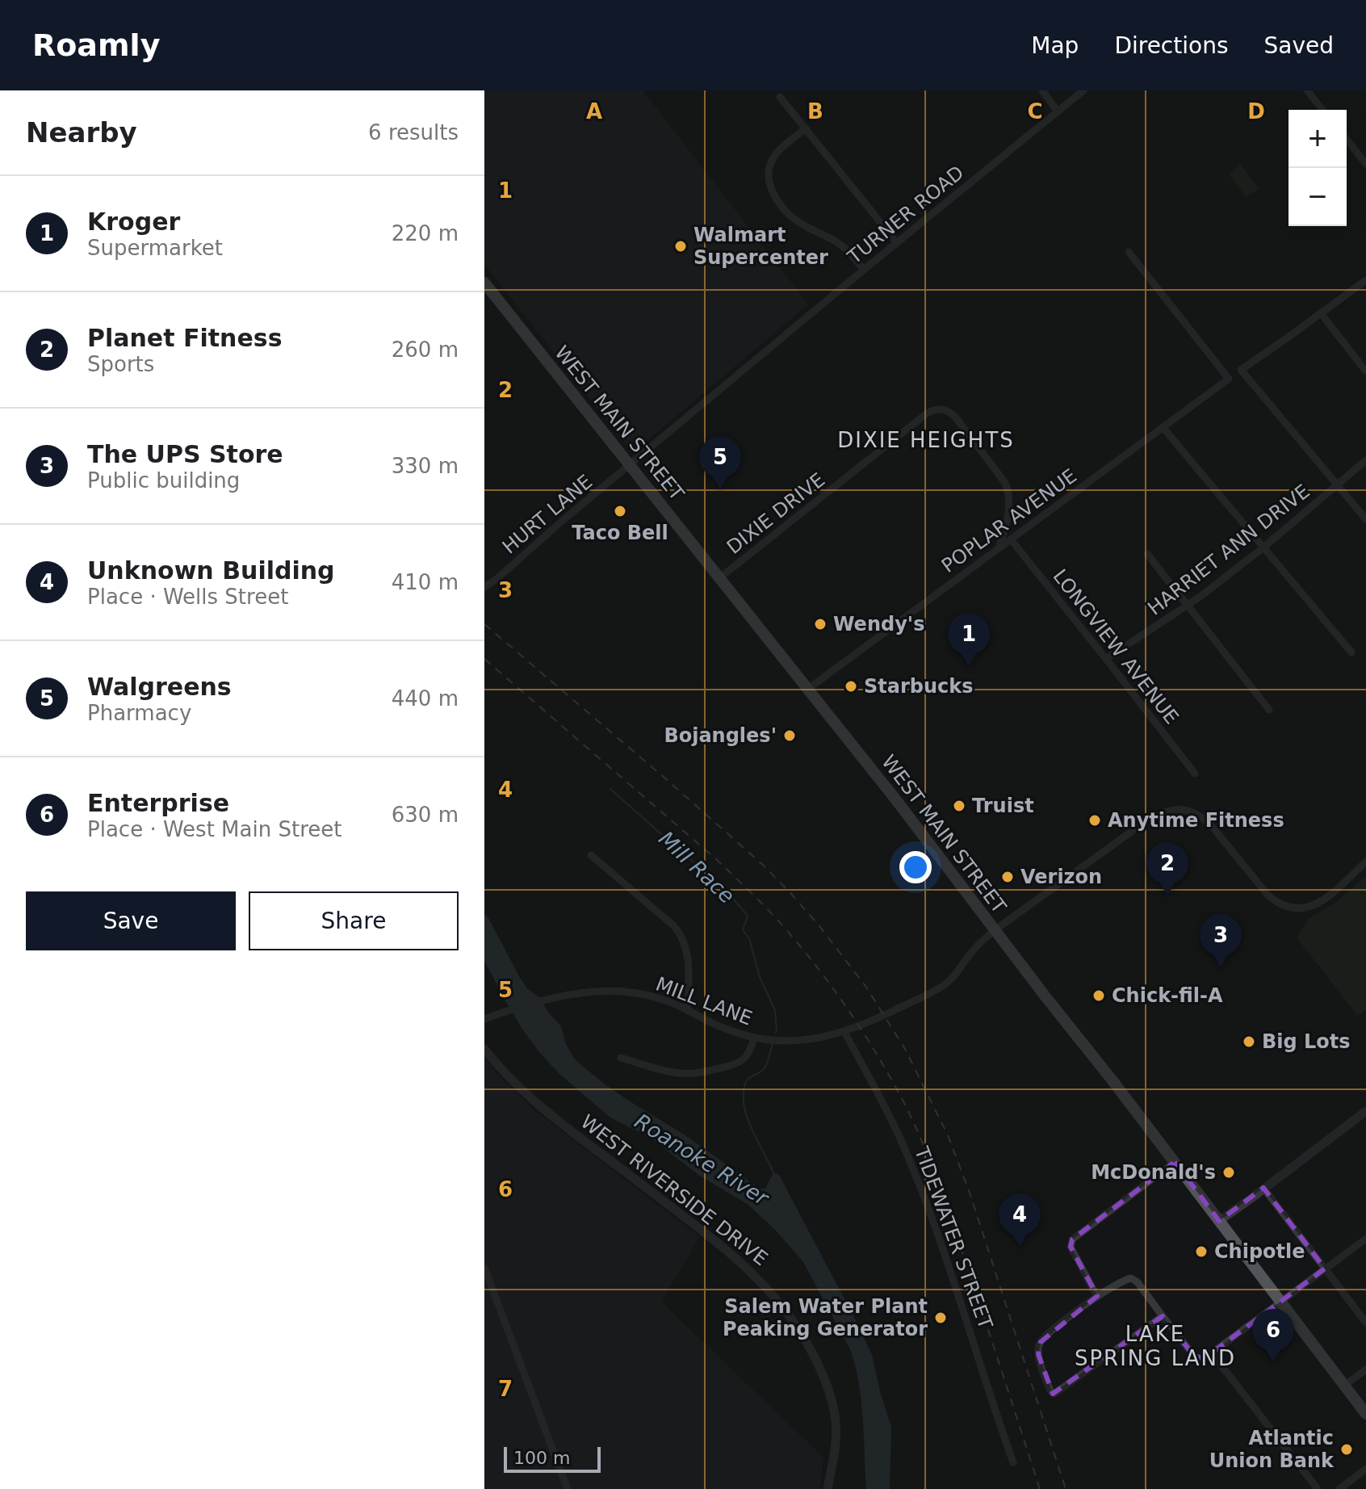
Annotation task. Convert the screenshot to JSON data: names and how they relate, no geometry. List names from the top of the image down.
{
  "streets": {
    "main road": ["WEST MAIN STREET"],
    "street": [
      "TURNER ROAD",
      "DIXIE DRIVE",
      "HURT LANE",
      "POPLAR AVENUE",
      "HARRIET ANN DRIVE",
      "LONGVIEW AVENUE",
      "MILL LANE",
      "WEST RIVERSIDE DRIVE",
      "TIDEWATER STREET"
    ]
  },
  "crossings": [
    ["TURNER ROAD", "WEST MAIN STREET"],
    ["TURNER ROAD", "HURT LANE"],
    ["WEST MAIN STREET", "DIXIE DRIVE"],
    ["WEST MAIN STREET", "HURT LANE"],
    ["WEST MAIN STREET", "POPLAR AVENUE"],
    ["WEST MAIN STREET", "MILL LANE"],
    ["DIXIE DRIVE", "POPLAR AVENUE"],
    ["POPLAR AVENUE", "LONGVIEW AVENUE"],
    ["HARRIET ANN DRIVE", "LONGVIEW AVENUE"],
    ["MILL LANE", "TIDEWATER STREET"]
  ],
  "districts": ["DIXIE HEIGHTS", "LAKE SPRING LAND"],
  "water": ["Mill Race", "Roanoke River"],
  "places": [
    "Walmart Supercenter",
    "Taco Bell",
    "Wendy's",
    "Starbucks",
    "Bojangles'",
    "Truist",
    "Anytime Fitness",
    "Verizon",
    "Chick-fil-A",
    "Big Lots",
    "McDonald's",
    "Chipotle",
    "Salem Water Plant Peaking Generator",
    "Atlantic Union Bank"
  ],
  "scale_bar": "100 m",
  "page": {
    "header": "Roamly",
    "nav": ["Map", "Directions", "Saved"],
    "heading": ["Nearby", "6 results"],
    "map_buttons": ["+", "−"],
    "list": [
      {
        "mark": "1",
        "name": "Kroger",
        "note": "Supermarket",
        "value": "220 m"
      },
      {
        "mark": "2",
        "name": "Planet Fitness",
        "note": "Sports",
        "value": "260 m"
      },
      {
        "mark": "3",
        "name": "The UPS Store",
        "note": "Public building",
        "value": "330 m"
      },
      {
        "mark": "4",
        "name": "Unknown Building",
        "note": "Place · Wells Street",
        "value": "410 m"
      },
      {
        "mark": "5",
        "name": "Walgreens",
        "note": "Pharmacy",
        "value": "440 m"
      },
      {
        "mark": "6",
        "name": "Enterprise",
        "note": "Place · West Main Street",
        "value": "630 m"
      }
    ],
    "pins": [
      "5",
      "1",
      "2",
      "3",
      "4",
      "6"
    ],
    "buttons": ["Save", "Share"],
    "scale": "100 m"
  },
  "grid": {
    "columns": [
      "A",
      "B",
      "C",
      "D"
    ],
    "rows": [
      "1",
      "2",
      "3",
      "4",
      "5",
      "6",
      "7"
    ]
  }
}
